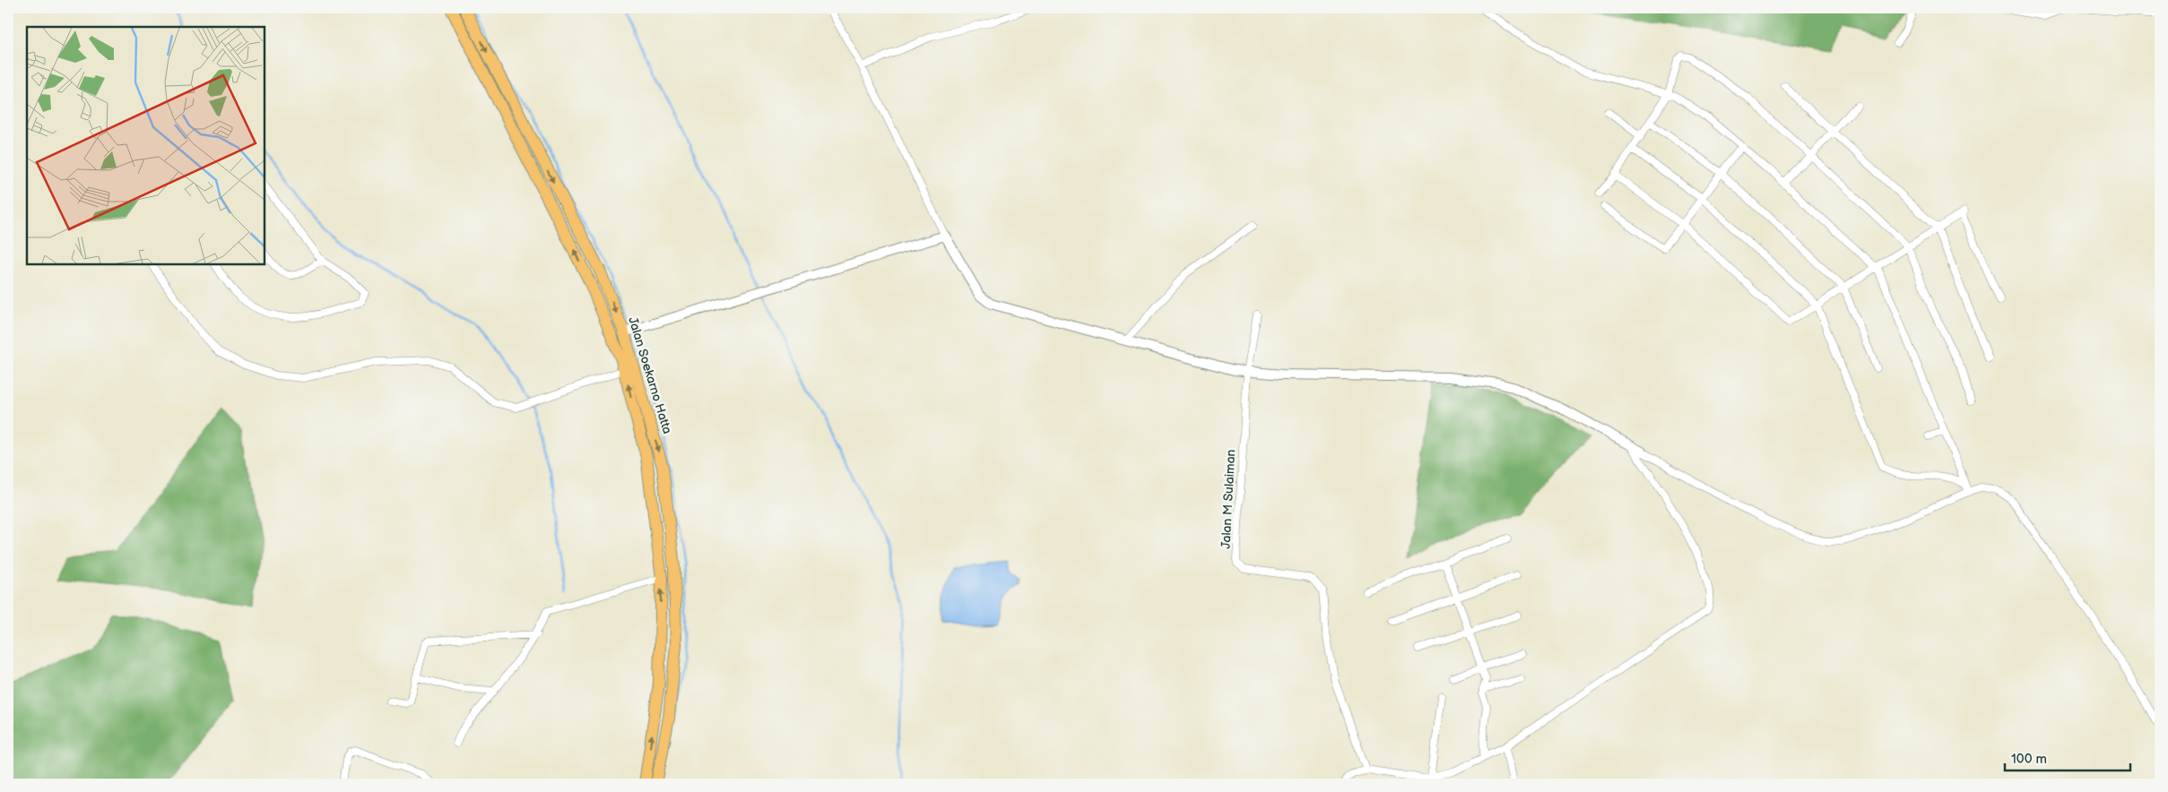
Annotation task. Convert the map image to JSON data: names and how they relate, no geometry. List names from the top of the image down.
{
  "streets": {
    "highway": ["Jalan Soekarno Hatta"],
    "street": ["Jalan M Sulaiman"]
  },
  "scale_bar": "100 m"
}
